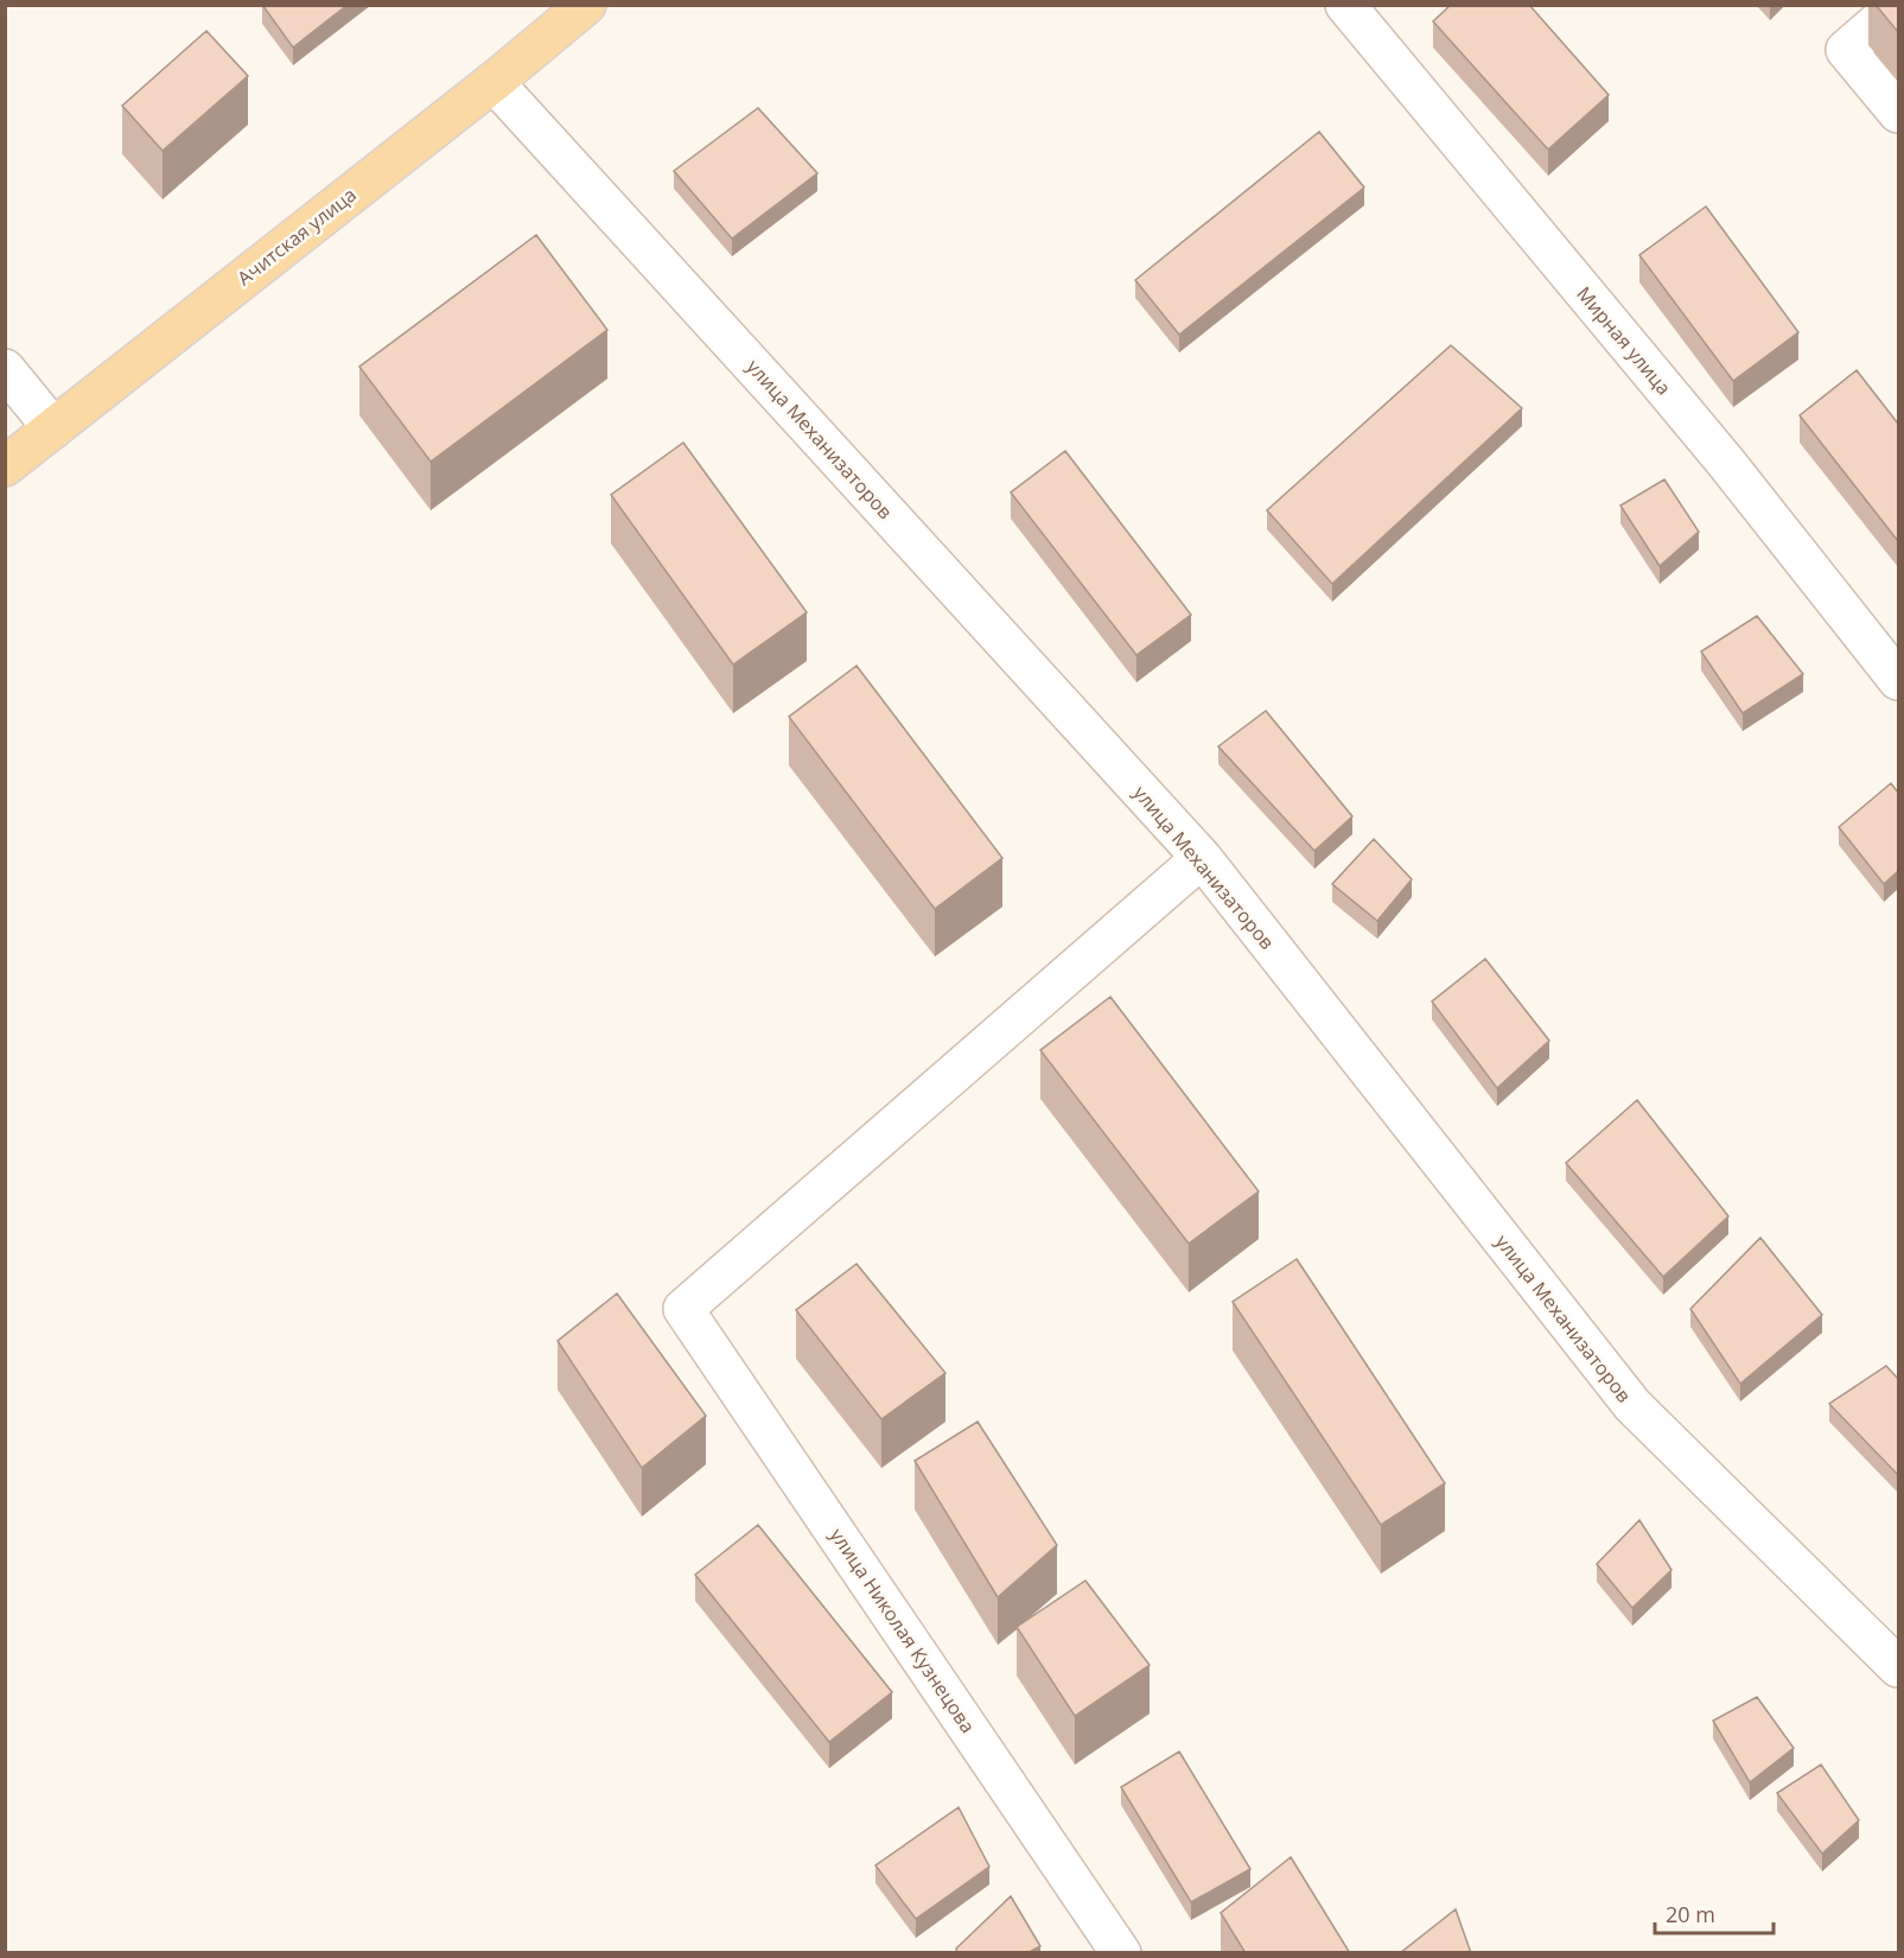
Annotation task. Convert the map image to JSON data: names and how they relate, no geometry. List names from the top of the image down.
{
  "streets": {
    "main road": ["Ачитская улица"],
    "street": ["Мирная улица", "улица Механизаторов", "улица Николая Кузнецова"]
  },
  "crossings": [
    ["Ачитская улица", "улица Механизаторов"],
    ["улица Механизаторов", "улица Николая Кузнецова"]
  ],
  "scale_bar": "20 m"
}
